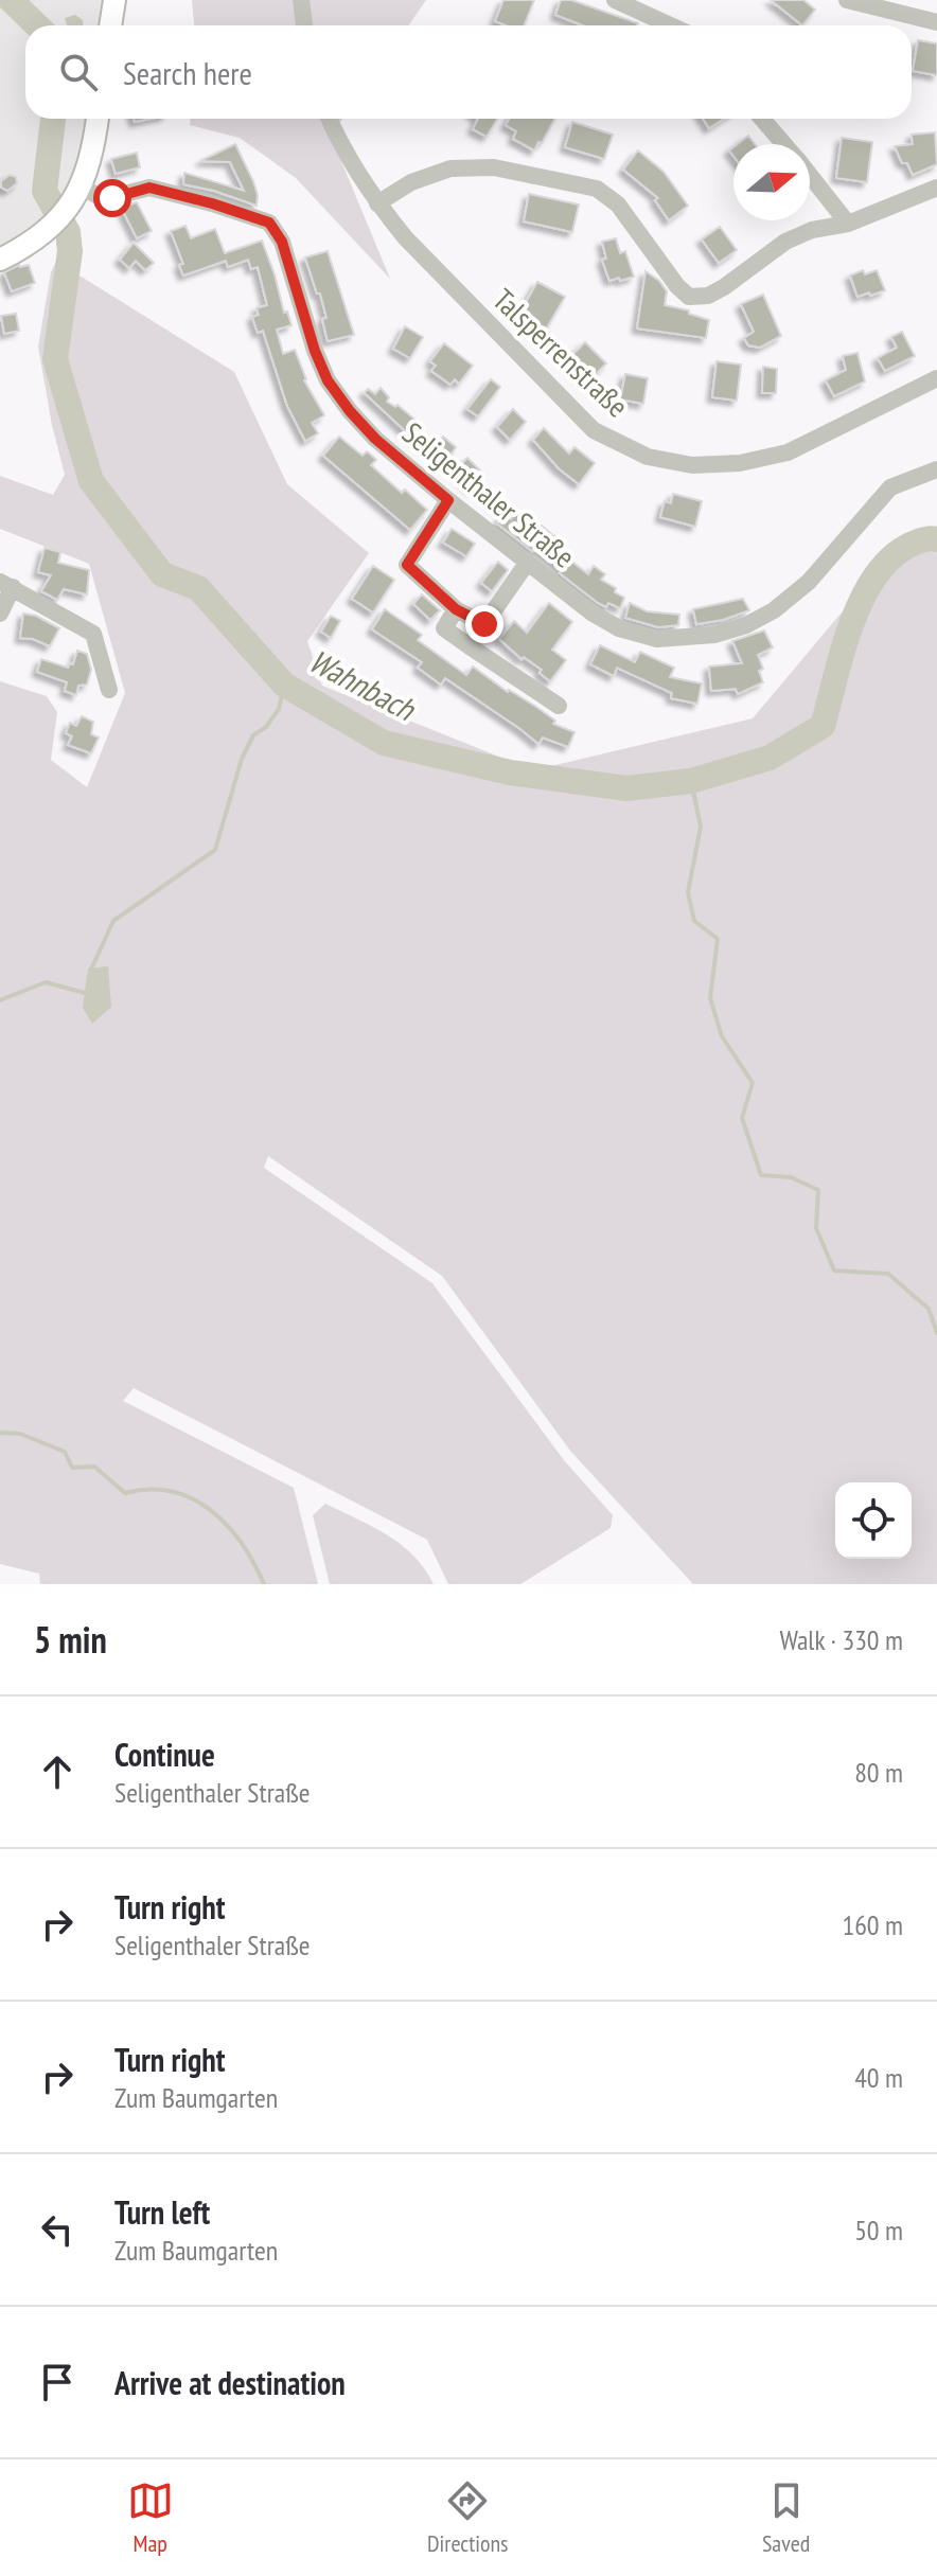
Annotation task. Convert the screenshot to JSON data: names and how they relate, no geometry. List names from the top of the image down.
{
  "streets": {
    "street": ["Talsperrenstraße", "Seligenthaler Straße"]
  },
  "water": ["Wahnbach"],
  "north": "right",
  "page": {
    "search": "Search here",
    "heading": ["5 min", "Walk · 330 m"],
    "list": [
      ["Continue", "Seligenthaler Straße", "80 m"],
      ["Turn right", "Seligenthaler Straße", "160 m"],
      ["Turn right", "Zum Baumgarten", "40 m"],
      ["Turn left", "Zum Baumgarten", "50 m"],
      "Arrive at destination"
    ],
    "nav": ["Map", "Directions", "Saved"]
  }
}
